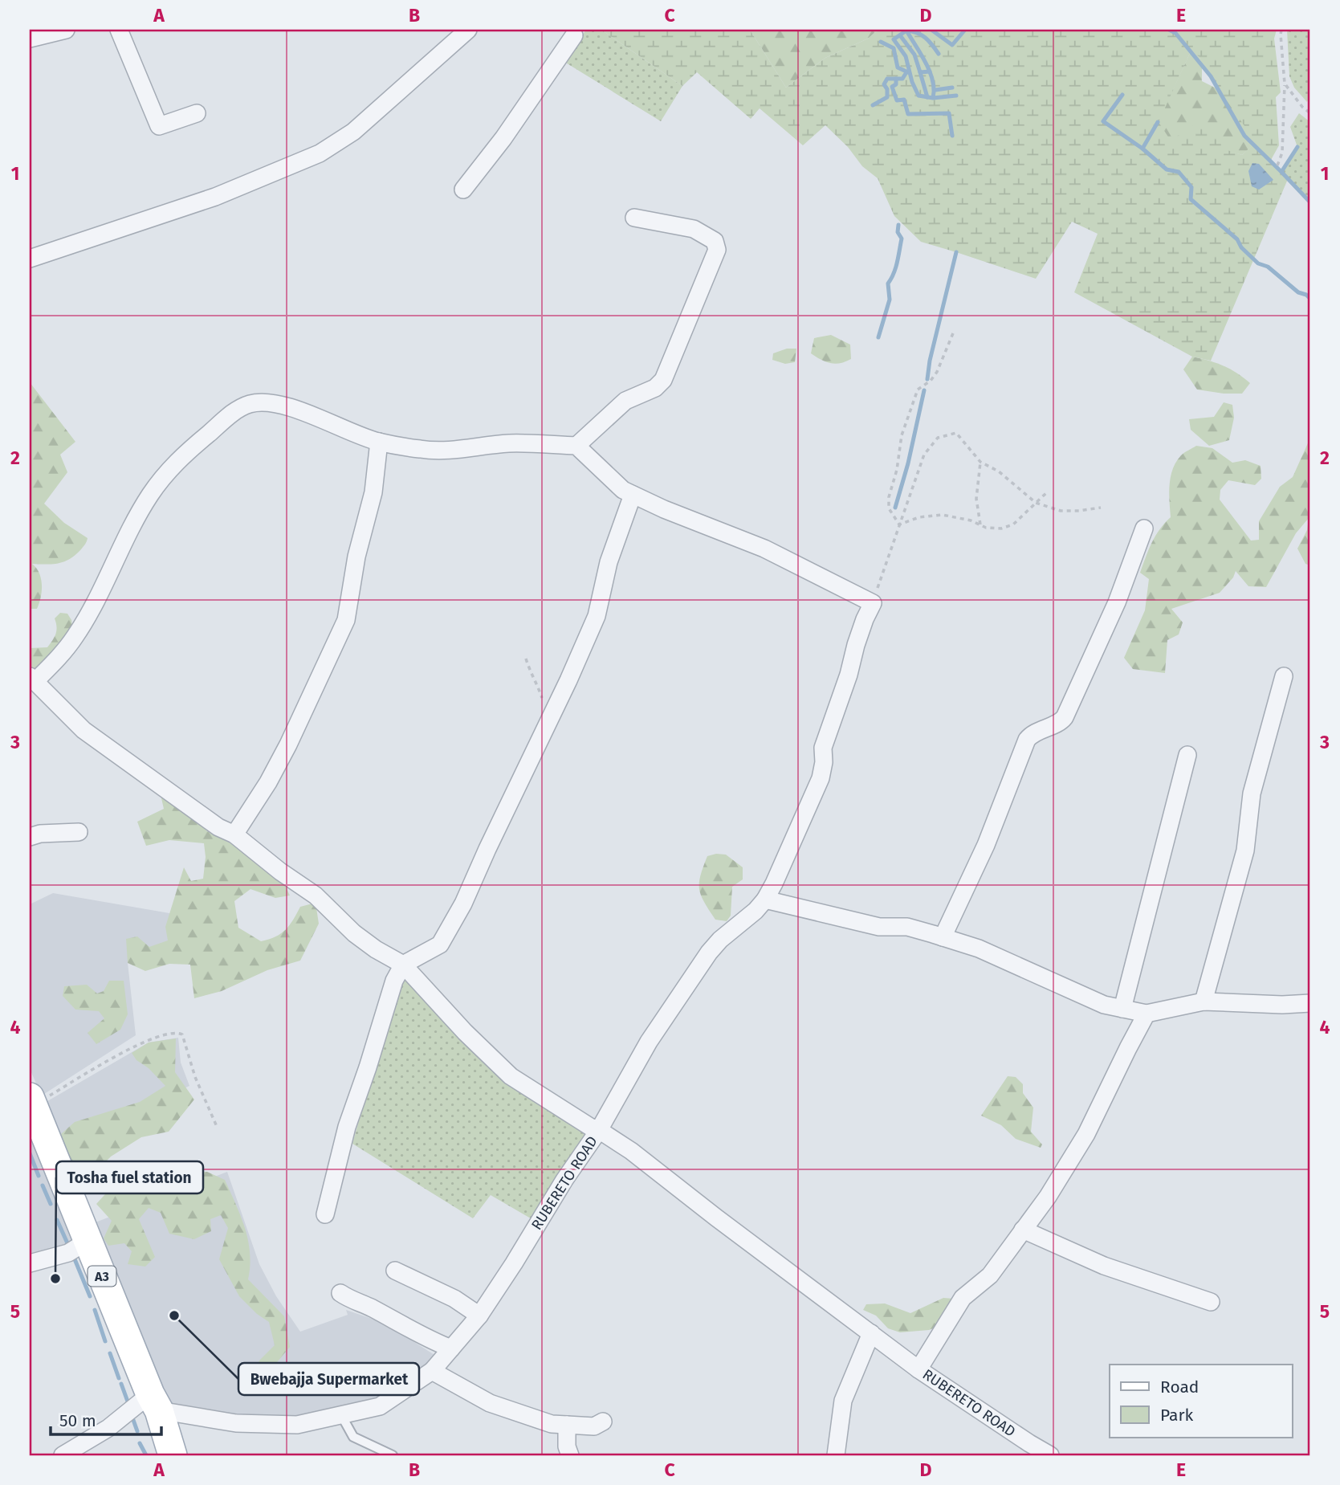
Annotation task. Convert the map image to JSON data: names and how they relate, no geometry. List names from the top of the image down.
{
  "streets": {
    "main road": ["A3"],
    "street": ["RUBERETO ROAD"]
  },
  "crossings": [
    ["RUBERETO ROAD", "A3"]
  ],
  "places": ["Tosha fuel station", "Bwebajja Supermarket"],
  "legend": ["Road", "Park"],
  "scale_bar": "50 m",
  "grid": {
    "columns": [
      "A",
      "B",
      "C",
      "D",
      "E"
    ],
    "rows": [
      "1",
      "2",
      "3",
      "4",
      "5"
    ]
  }
}
